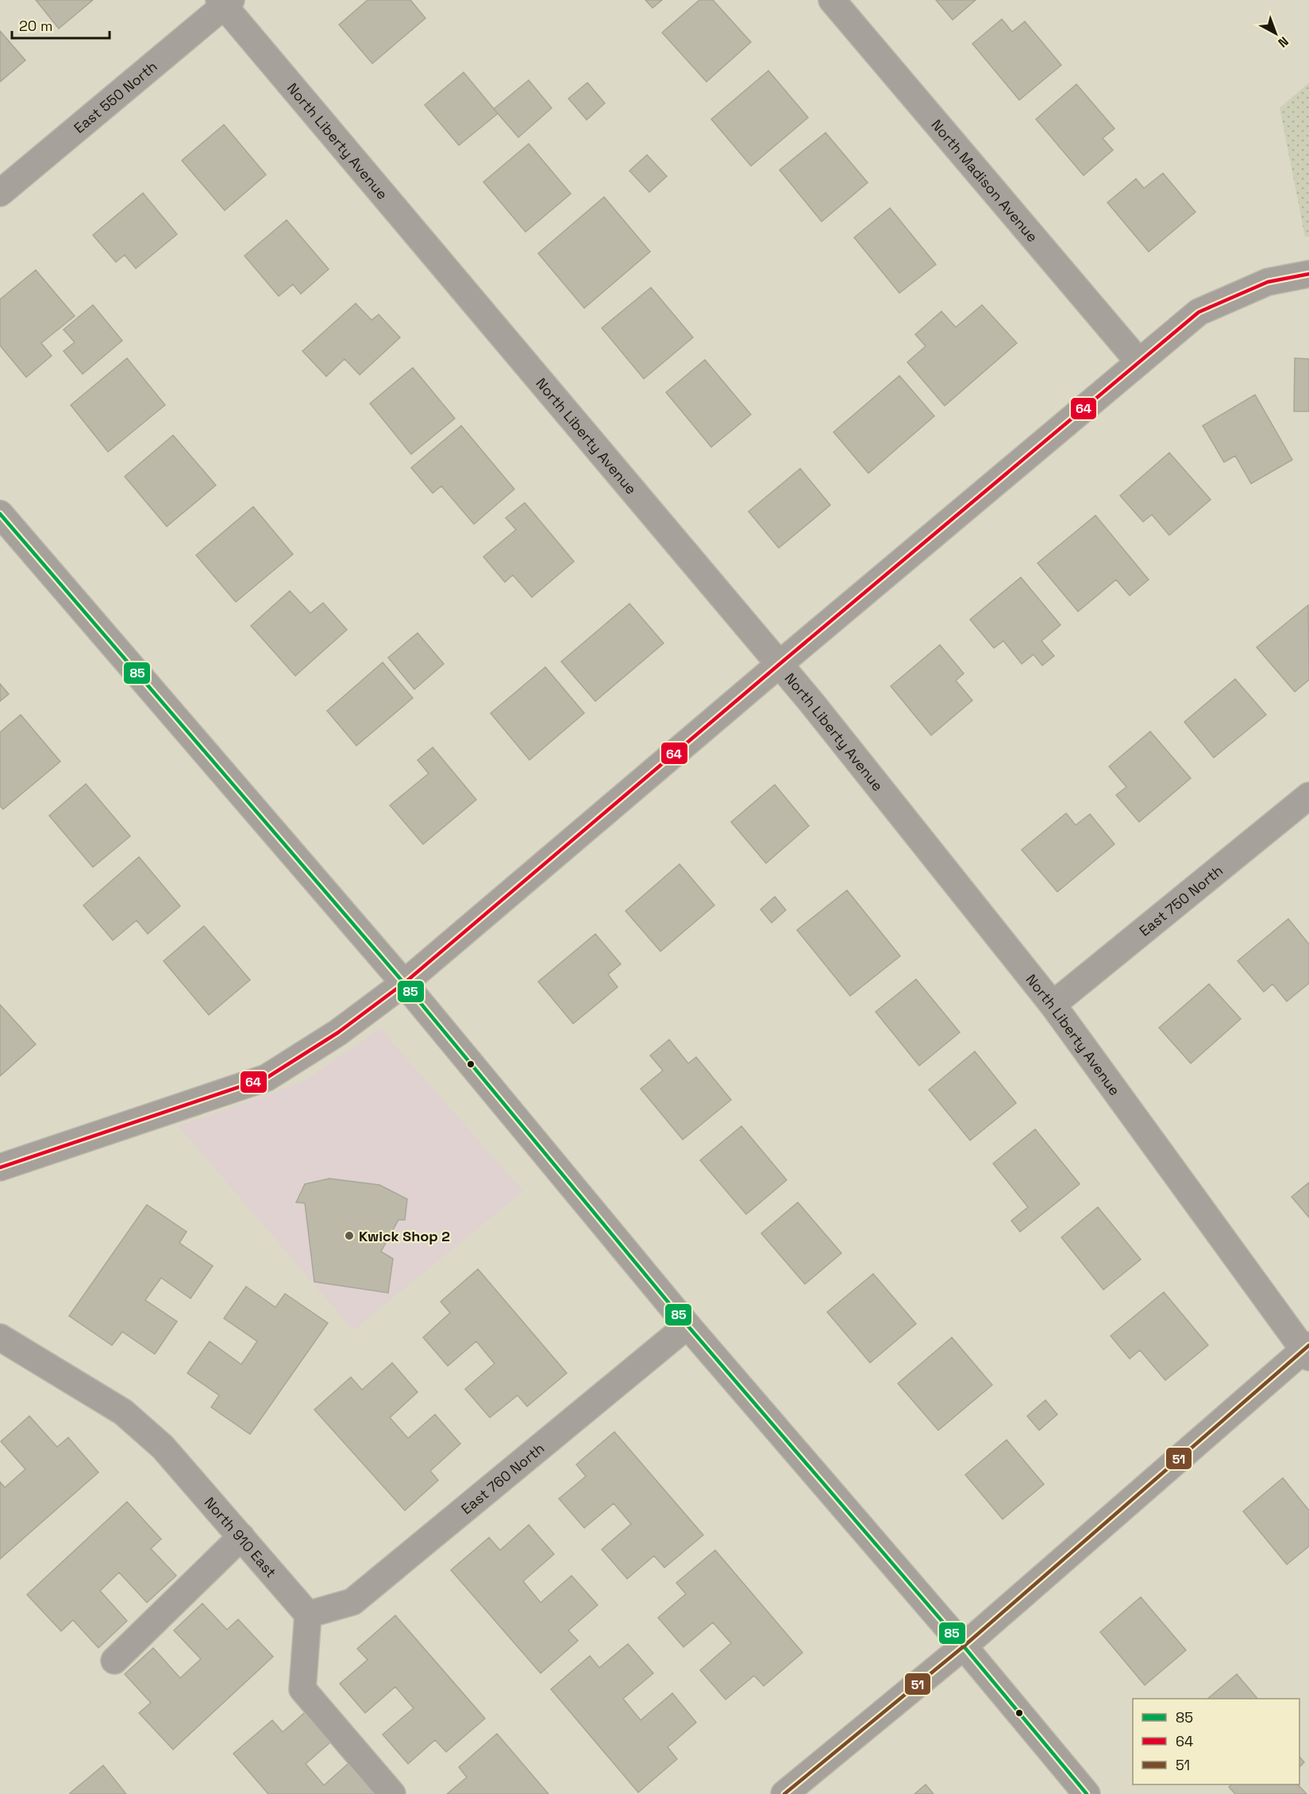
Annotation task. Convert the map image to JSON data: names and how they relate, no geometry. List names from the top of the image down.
{
  "streets": {
    "street": [
      "East 550 North",
      "North Liberty Avenue",
      "North Madison Avenue",
      "East 750 North",
      "East 760 North",
      "North 910 East"
    ]
  },
  "crossings": [
    ["East 550 North", "North Liberty Avenue"],
    ["North Liberty Avenue", "East 750 North"],
    ["East 760 North", "North 910 East"]
  ],
  "places": ["Kwick Shop 2"],
  "lines": ["transit line 64", "transit line 85", "transit line 51"],
  "legend": ["85", "64", "51"],
  "scale_bar": "20 m",
  "north": "bottom right"
}
